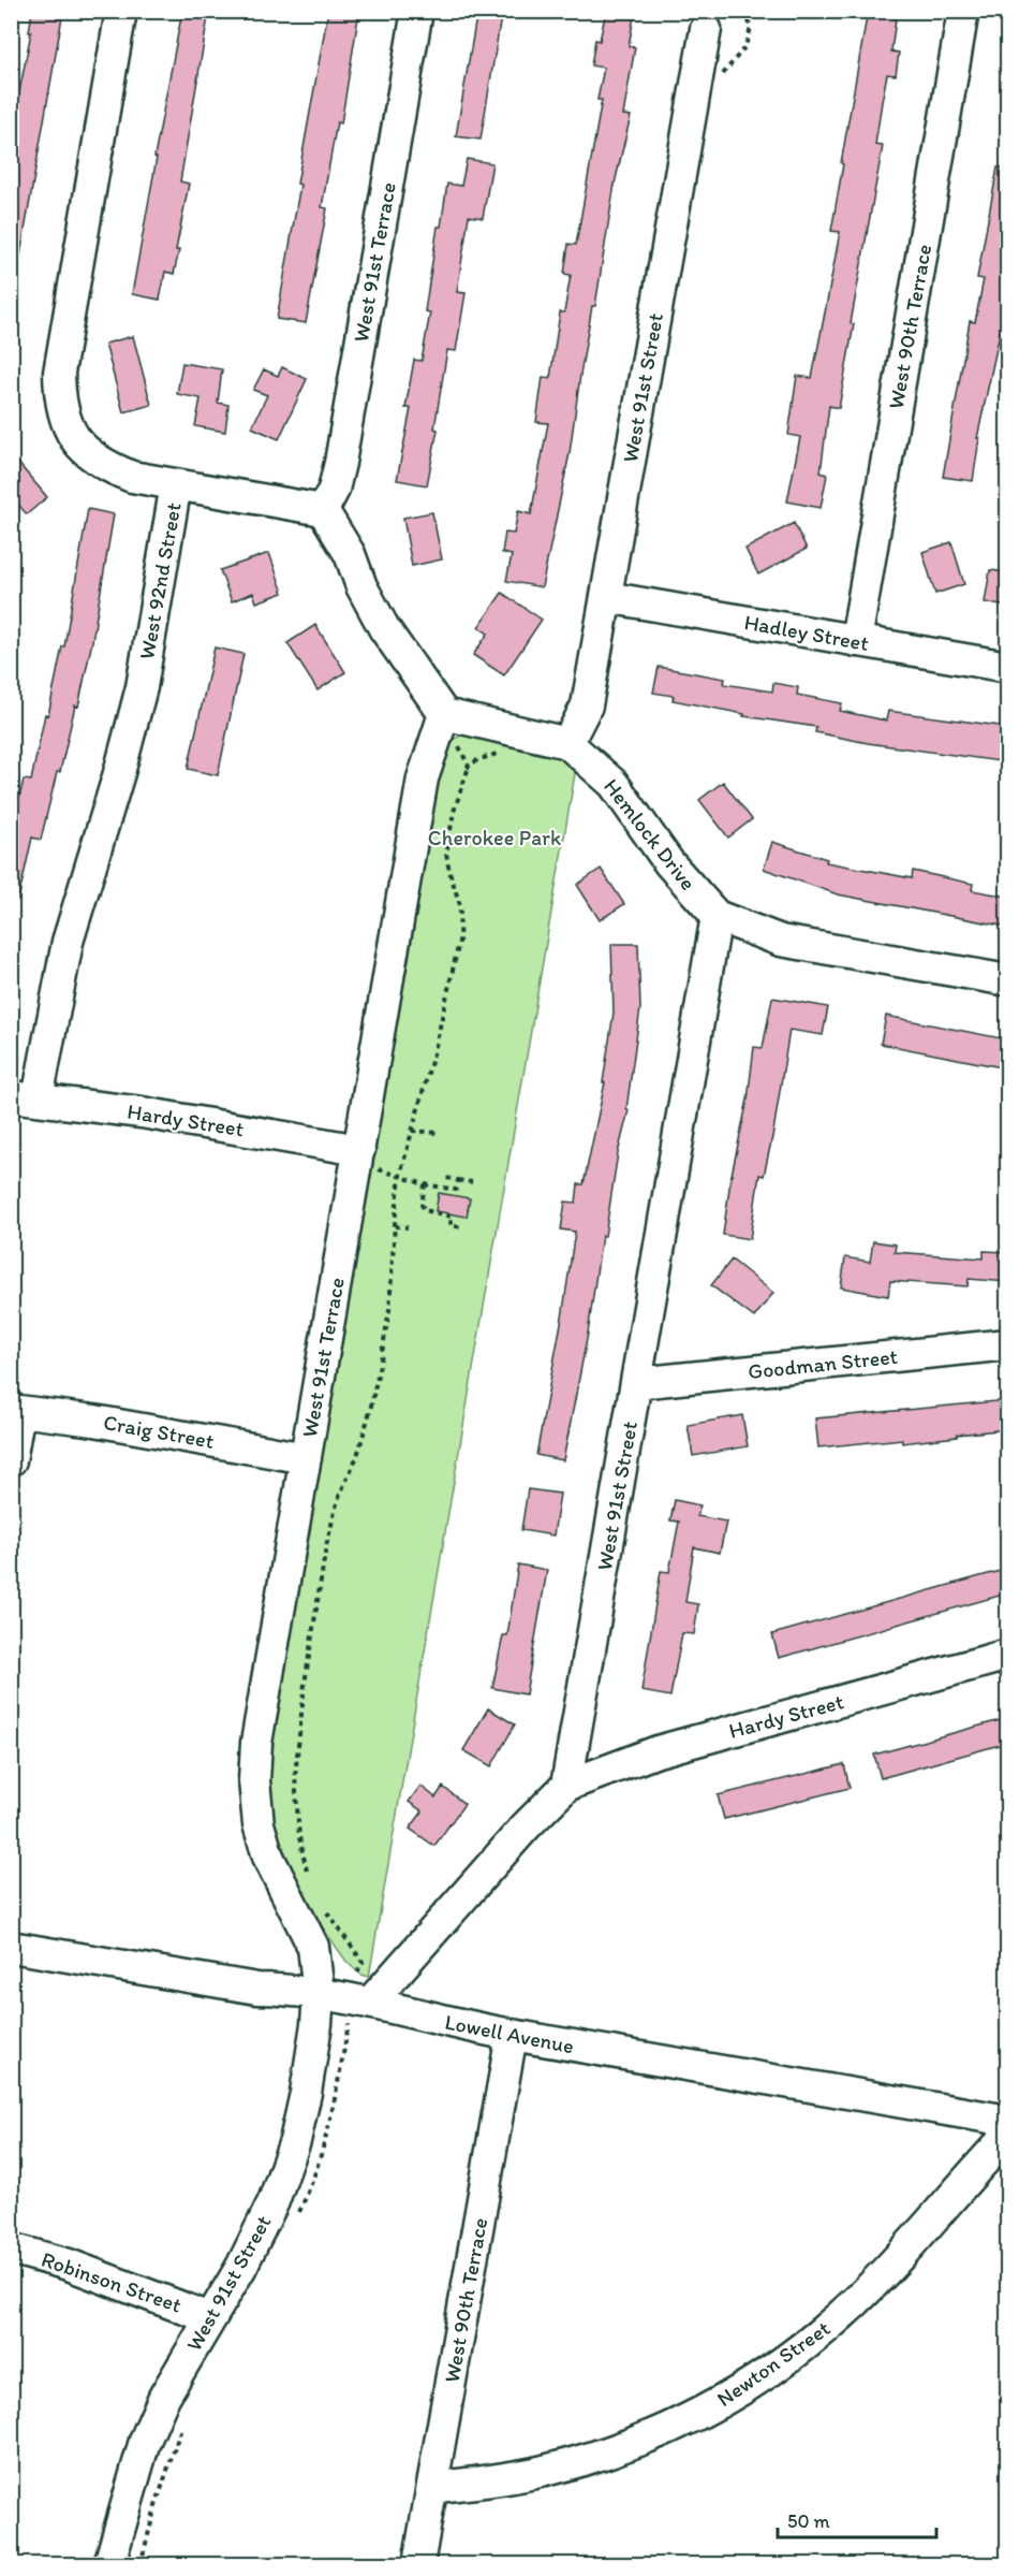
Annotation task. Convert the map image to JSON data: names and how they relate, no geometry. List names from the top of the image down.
{
  "streets": {
    "street": [
      "West 91st Terrace",
      "West 90th Terrace",
      "West 91st Street",
      "West 92nd Street",
      "Hadley Street",
      "Hemlock Drive",
      "Hardy Street",
      "Goodman Street",
      "Craig Street",
      "Lowell Avenue",
      "Robinson Street",
      "Newton Street"
    ]
  },
  "crossings": [
    ["West 91st Terrace", "West 91st Street"],
    ["West 91st Terrace", "Hemlock Drive"],
    ["West 91st Terrace", "Hardy Street"],
    ["West 91st Terrace", "Craig Street"],
    ["West 91st Terrace", "Lowell Avenue"],
    ["West 90th Terrace", "Hadley Street"],
    ["West 90th Terrace", "Lowell Avenue"],
    ["West 90th Terrace", "Newton Street"],
    ["West 91st Street", "Hadley Street"],
    ["West 91st Street", "Hemlock Drive"],
    ["West 91st Street", "Hardy Street"],
    ["West 91st Street", "Goodman Street"],
    ["West 91st Street", "Lowell Avenue"],
    ["West 91st Street", "Robinson Street"],
    ["West 92nd Street", "Hardy Street"]
  ],
  "parks": ["Cherokee Park"],
  "scale_bar": "50 m"
}
